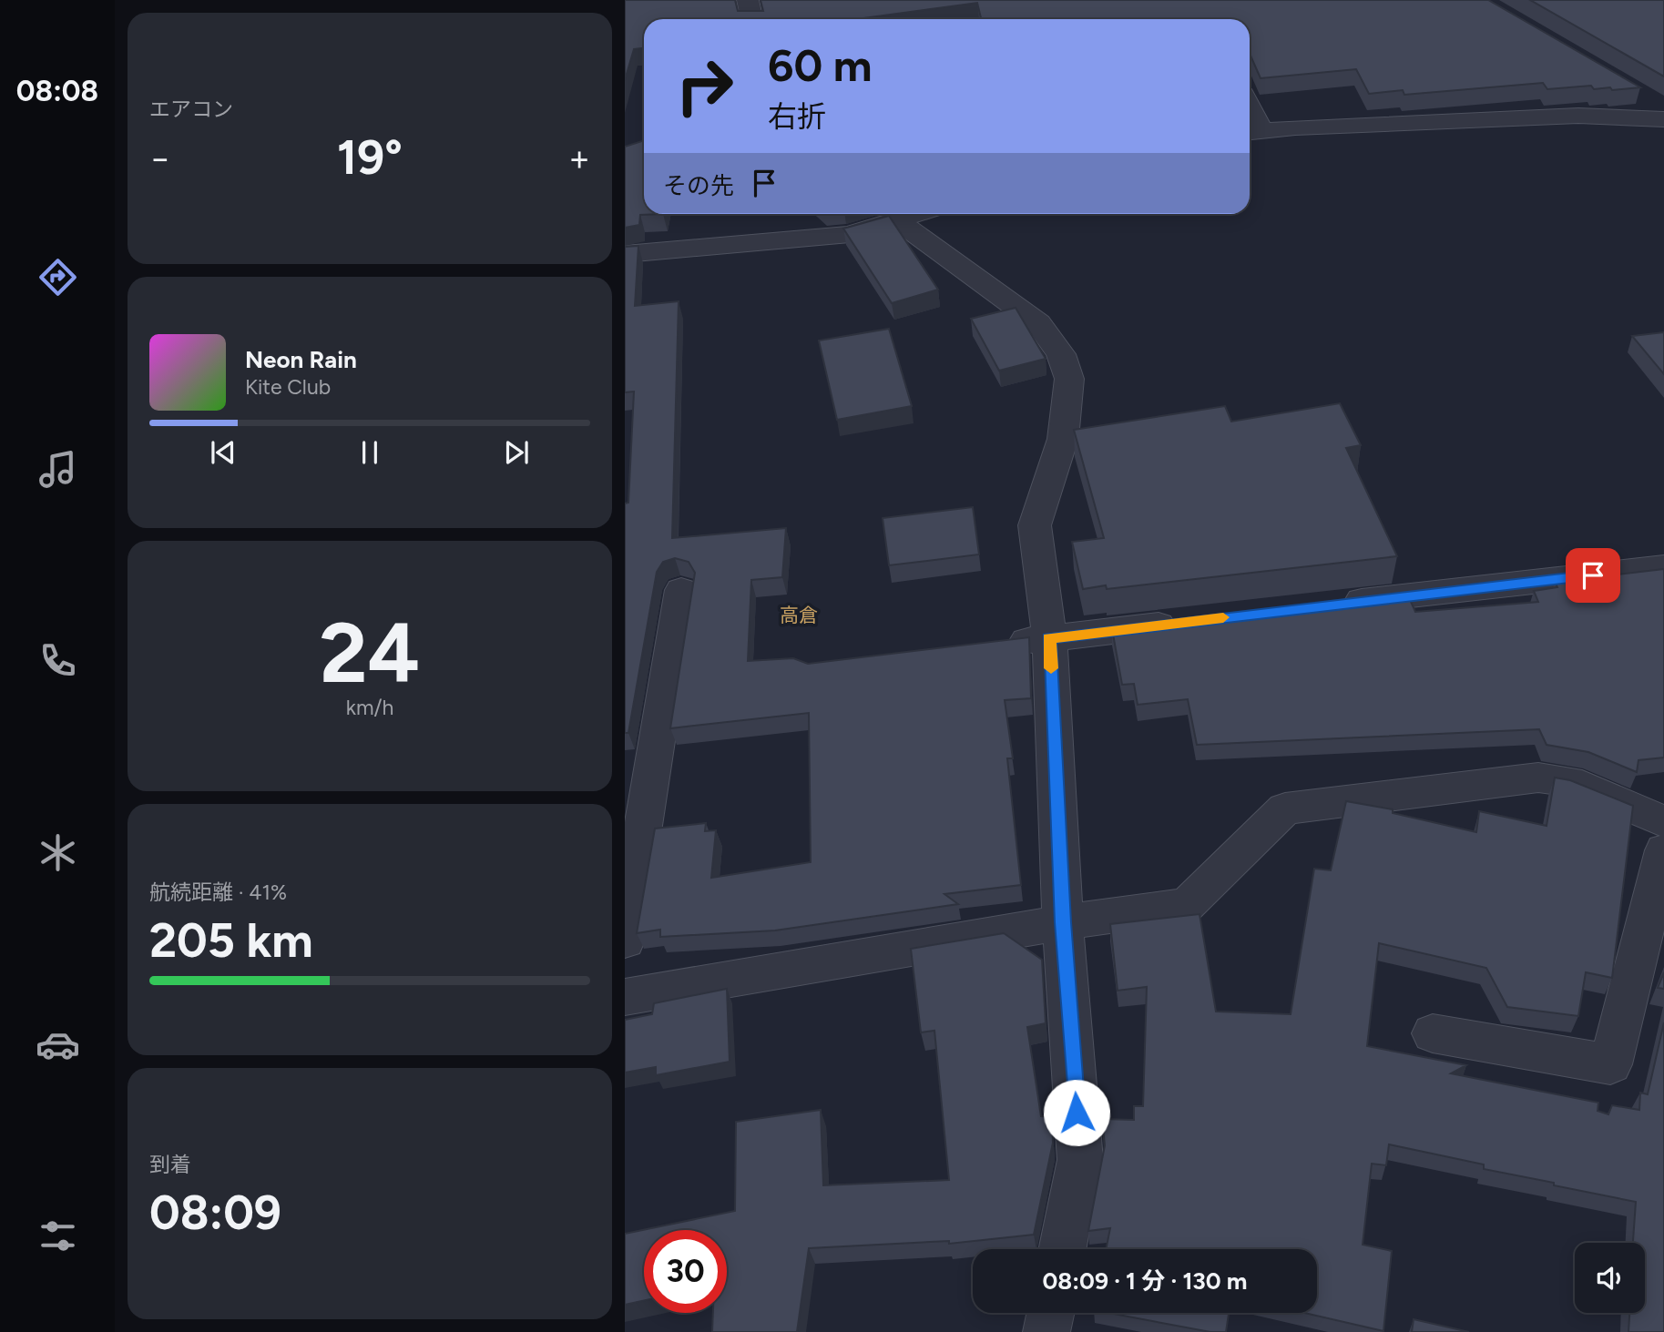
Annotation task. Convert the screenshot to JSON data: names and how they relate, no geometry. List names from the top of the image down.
{
  "districts": ["高倉"],
  "page": {
    "tabs": "08:08",
    "tile": [
      "エアコン",
      ["24", "km/h"],
      ["航続距離 · 41%", "205 km"],
      ["到着", "08:09"]
    ],
    "turn": ["60 m", "右折"],
    "heat": ["−", "19°", "+"],
    "then": "その先",
    "song": ["Neon Rain", "Kite Club"],
    "limit": "30",
    "trip": "08:09 · 1 分 · 130 m"
  }
}
